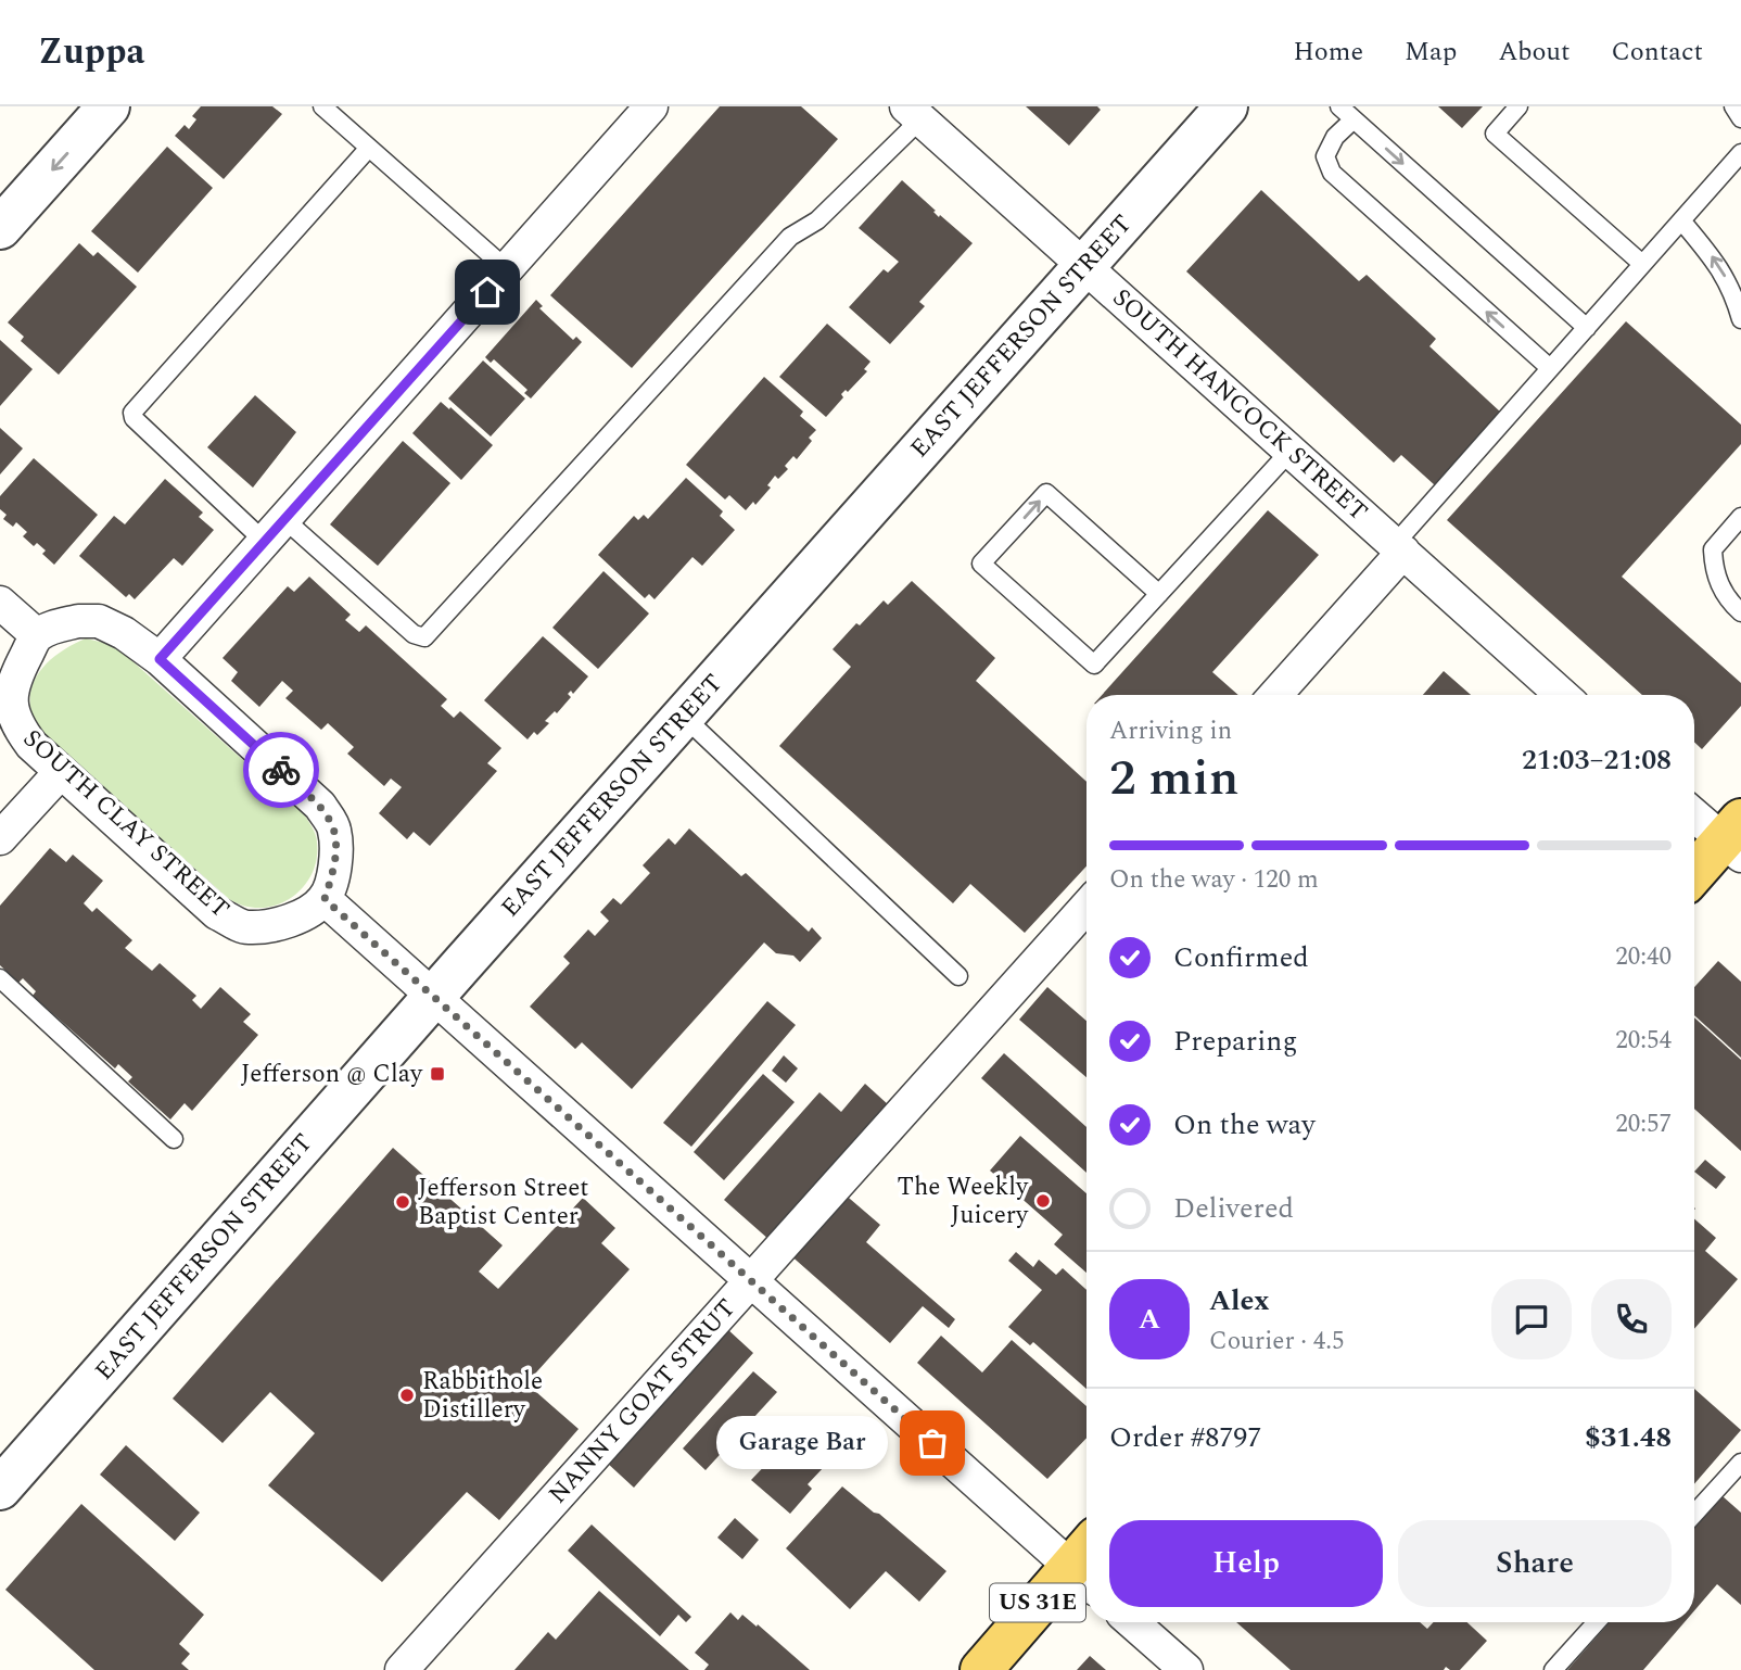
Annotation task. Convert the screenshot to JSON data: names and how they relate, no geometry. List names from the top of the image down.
{
  "streets": {
    "main road": ["US 31E"],
    "street": [
      "EAST JEFFERSON STREET",
      "SOUTH HANCOCK STREET",
      "SOUTH CLAY STREET",
      "NANNY GOAT STRUT"
    ]
  },
  "crossings": [
    ["EAST JEFFERSON STREET", "SOUTH HANCOCK STREET"]
  ],
  "places": {
    "transit": ["Jefferson @ Clay"],
    "other": [
      "The Weekly Juicery",
      "Jefferson Street Baptist Center",
      "Rabbithole Distillery",
      "Garage Bar"
    ]
  },
  "page": {
    "header": "Zuppa",
    "nav": [
      "Home",
      "Map",
      "About",
      "Contact"
    ],
    "heading": ["2 min", "Arriving in", "21:03–21:08"],
    "panel": [
      "Alex",
      "Courier · 4.5",
      "Order #8797",
      "$31.48"
    ],
    "bar": "On the way · 120 m",
    "list": [
      ["Confirmed", "20:40"],
      ["Preparing", "20:54"],
      ["On the way", "20:57"],
      "Delivered"
    ],
    "round": "A",
    "bubble": "Garage Bar",
    "buttons": ["Help", "Share"]
  }
}
